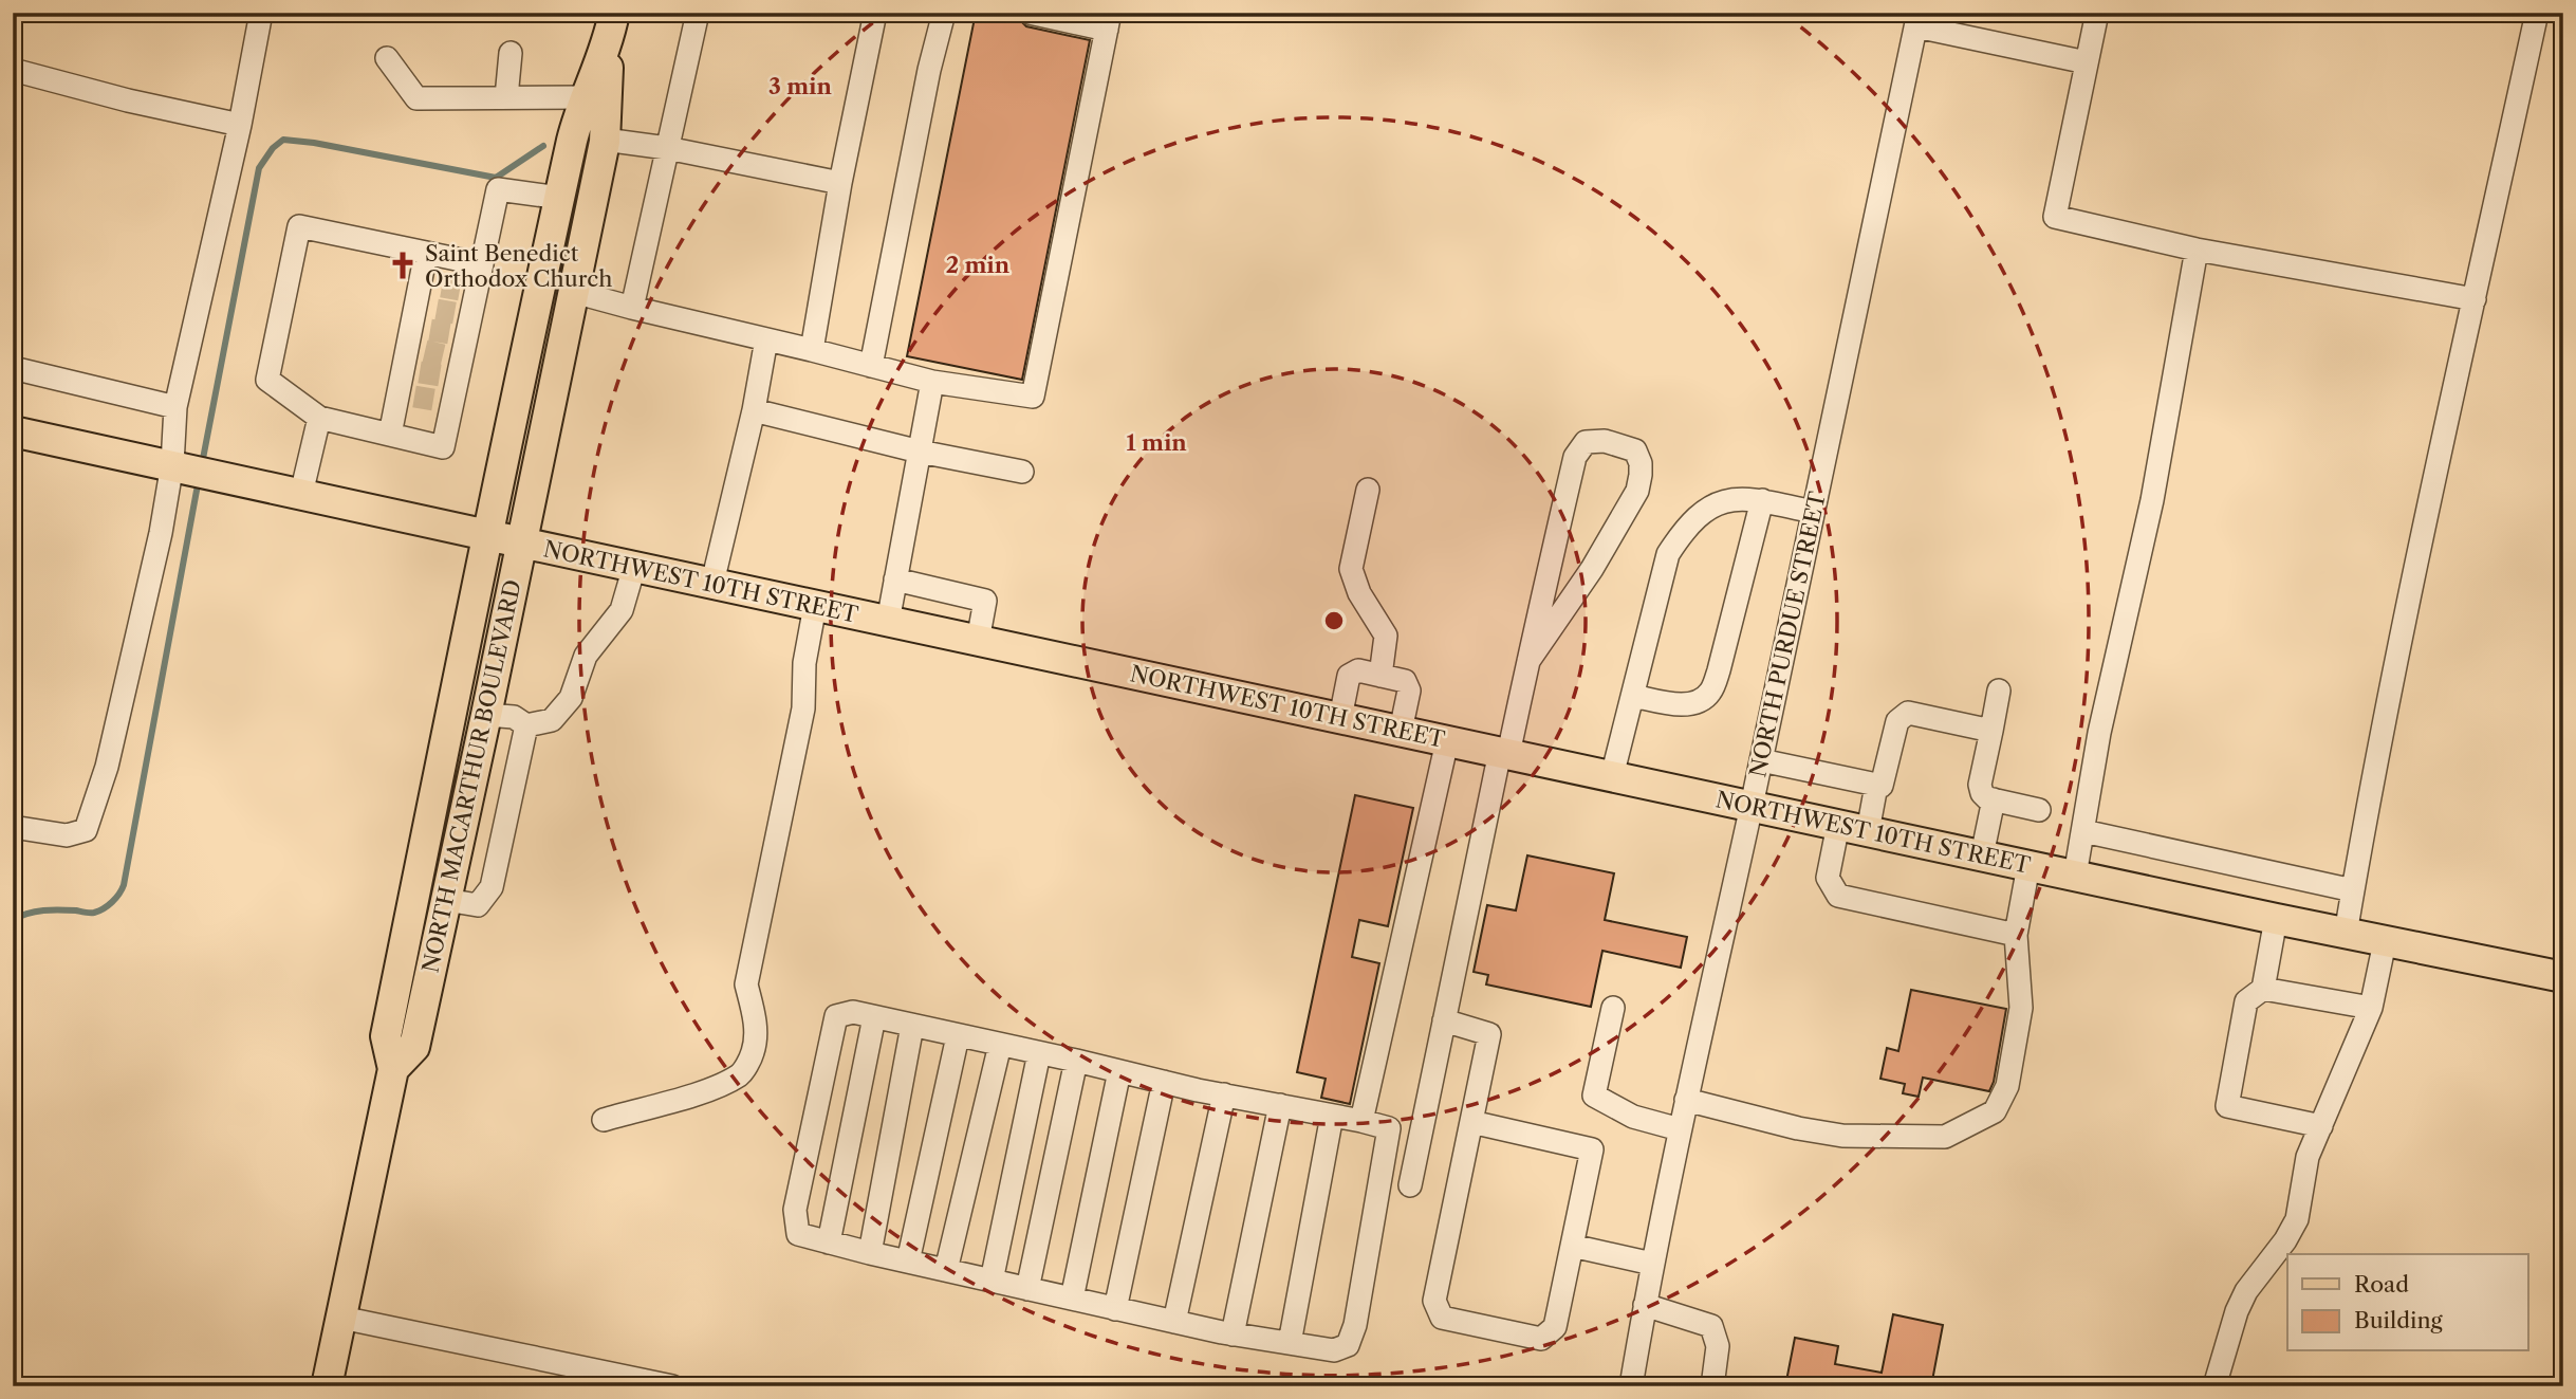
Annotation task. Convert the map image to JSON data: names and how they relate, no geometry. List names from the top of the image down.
{
  "streets": {
    "main road": ["NORTHWEST 10TH STREET", "NORTH MACARTHUR BOULEVARD"],
    "street": ["NORTH PURDUE STREET"]
  },
  "crossings": [
    ["NORTHWEST 10TH STREET", "NORTH PURDUE STREET"],
    ["NORTHWEST 10TH STREET", "NORTH MACARTHUR BOULEVARD"]
  ],
  "places": {
    "church": ["Saint Benedict Orthodox Church"]
  },
  "legend": ["Road", "Building"],
  "rings": ["3 min", "2 min", "1 min"]
}
